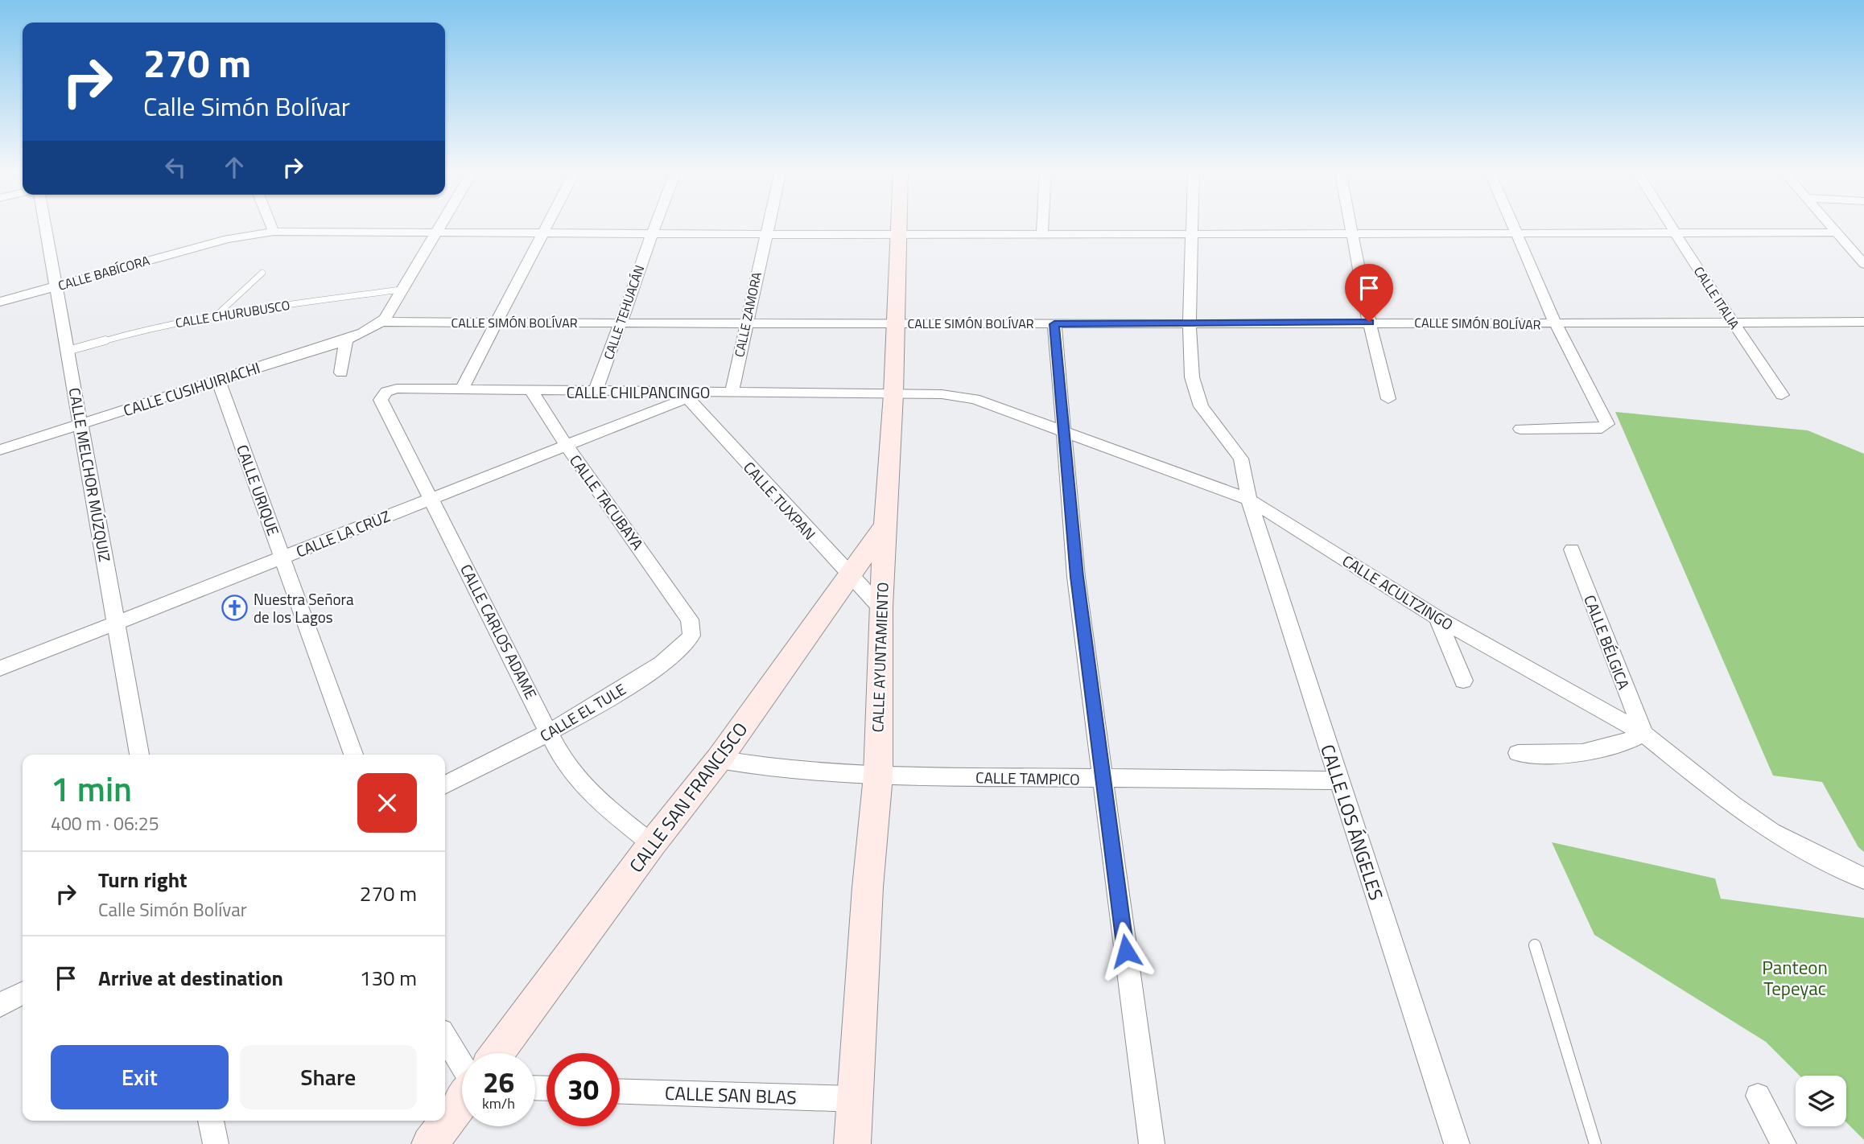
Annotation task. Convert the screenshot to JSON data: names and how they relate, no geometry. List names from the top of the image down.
{
  "streets": {
    "main road": ["CALLE AYUNTAMIENTO", "CALLE SAN FRANCISCO"],
    "street": [
      "CALLE BABÍCORA",
      "CALLE ITALIA",
      "CALLE TEHUACÁN",
      "CALLE ZAMORA",
      "CALLE SIMÓN BOLÍVAR",
      "CALLE CUSIHUIRIACHI",
      "CALLE CHILPANCINGO",
      "CALLE MELCHOR MÚZQUIZ",
      "CALLE URIQUE",
      "CALLE TUXPAN",
      "CALLE TACUBAYA",
      "CALLE LA CRUZ",
      "CALLE ACULTZINGO",
      "CALLE CARLOS ADAME",
      "CALLE BÉLGICA",
      "CALLE EL TULE",
      "CALLE TAMPICO",
      "CALLE LOS ÁNGELES",
      "CALLE SAN BLAS"
    ],
    "lane": ["CALLE CHURUBUSCO"]
  },
  "crossings": [
    ["CALLE BABÍCORA", "CALLE ITALIA"],
    ["CALLE BABÍCORA", "CALLE TEHUACÁN"],
    ["CALLE BABÍCORA", "CALLE ZAMORA"],
    ["CALLE BABÍCORA", "CALLE MELCHOR MÚZQUIZ"],
    ["CALLE BABÍCORA", "CALLE AYUNTAMIENTO"],
    ["CALLE BABÍCORA", "CALLE LOS ÁNGELES"],
    ["CALLE ITALIA", "CALLE SIMÓN BOLÍVAR"],
    ["CALLE TEHUACÁN", "CALLE SIMÓN BOLÍVAR"],
    ["CALLE TEHUACÁN", "CALLE CHILPANCINGO"],
    ["CALLE CHURUBUSCO", "CALLE MELCHOR MÚZQUIZ"],
    ["CALLE ZAMORA", "CALLE SIMÓN BOLÍVAR"],
    ["CALLE ZAMORA", "CALLE CHILPANCINGO"],
    ["CALLE SIMÓN BOLÍVAR", "CALLE CUSIHUIRIACHI"],
    ["CALLE SIMÓN BOLÍVAR", "CALLE AYUNTAMIENTO"],
    ["CALLE SIMÓN BOLÍVAR", "CALLE LOS ÁNGELES"],
    ["CALLE CUSIHUIRIACHI", "CALLE MELCHOR MÚZQUIZ"],
    ["CALLE CUSIHUIRIACHI", "CALLE URIQUE"],
    ["CALLE CHILPANCINGO", "CALLE TUXPAN"],
    ["CALLE CHILPANCINGO", "CALLE TACUBAYA"],
    ["CALLE CHILPANCINGO", "CALLE LA CRUZ"],
    ["CALLE CHILPANCINGO", "CALLE ACULTZINGO"],
    ["CALLE CHILPANCINGO", "CALLE CARLOS ADAME"],
    ["CALLE CHILPANCINGO", "CALLE AYUNTAMIENTO"],
    ["CALLE MELCHOR MÚZQUIZ", "CALLE LA CRUZ"],
    ["CALLE URIQUE", "CALLE LA CRUZ"],
    ["CALLE TUXPAN", "CALLE LA CRUZ"],
    ["CALLE TUXPAN", "CALLE AYUNTAMIENTO"],
    ["CALLE TUXPAN", "CALLE SAN FRANCISCO"],
    ["CALLE TACUBAYA", "CALLE LA CRUZ"],
    ["CALLE TACUBAYA", "CALLE EL TULE"],
    ["CALLE LA CRUZ", "CALLE CARLOS ADAME"],
    ["CALLE ACULTZINGO", "CALLE BÉLGICA"],
    ["CALLE ACULTZINGO", "CALLE AYUNTAMIENTO"],
    ["CALLE ACULTZINGO", "CALLE LOS ÁNGELES"],
    ["CALLE CARLOS ADAME", "CALLE EL TULE"],
    ["CALLE CARLOS ADAME", "CALLE SAN FRANCISCO"],
    ["CALLE AYUNTAMIENTO", "CALLE TAMPICO"],
    ["CALLE AYUNTAMIENTO", "CALLE SAN FRANCISCO"],
    ["CALLE AYUNTAMIENTO", "CALLE SAN BLAS"],
    ["CALLE TAMPICO", "CALLE SAN FRANCISCO"],
    ["CALLE TAMPICO", "CALLE LOS ÁNGELES"]
  ],
  "parks": ["Panteon Tepeyac"],
  "places": {
    "church": ["Nuestra Señora de los Lagos"]
  },
  "page": {
    "turn": ["270 m", "Calle Simón Bolívar"],
    "heading": ["1 min", "400 m · 06:25"],
    "list": [
      {
        "name": "Turn right",
        "note": "Calle Simón Bolívar",
        "value": "270 m"
      },
      {
        "name": "Arrive at destination",
        "value": "130 m"
      }
    ],
    "buttons": ["Exit", "Share"],
    "speed": "26 km/h",
    "limit": "30"
  }
}
